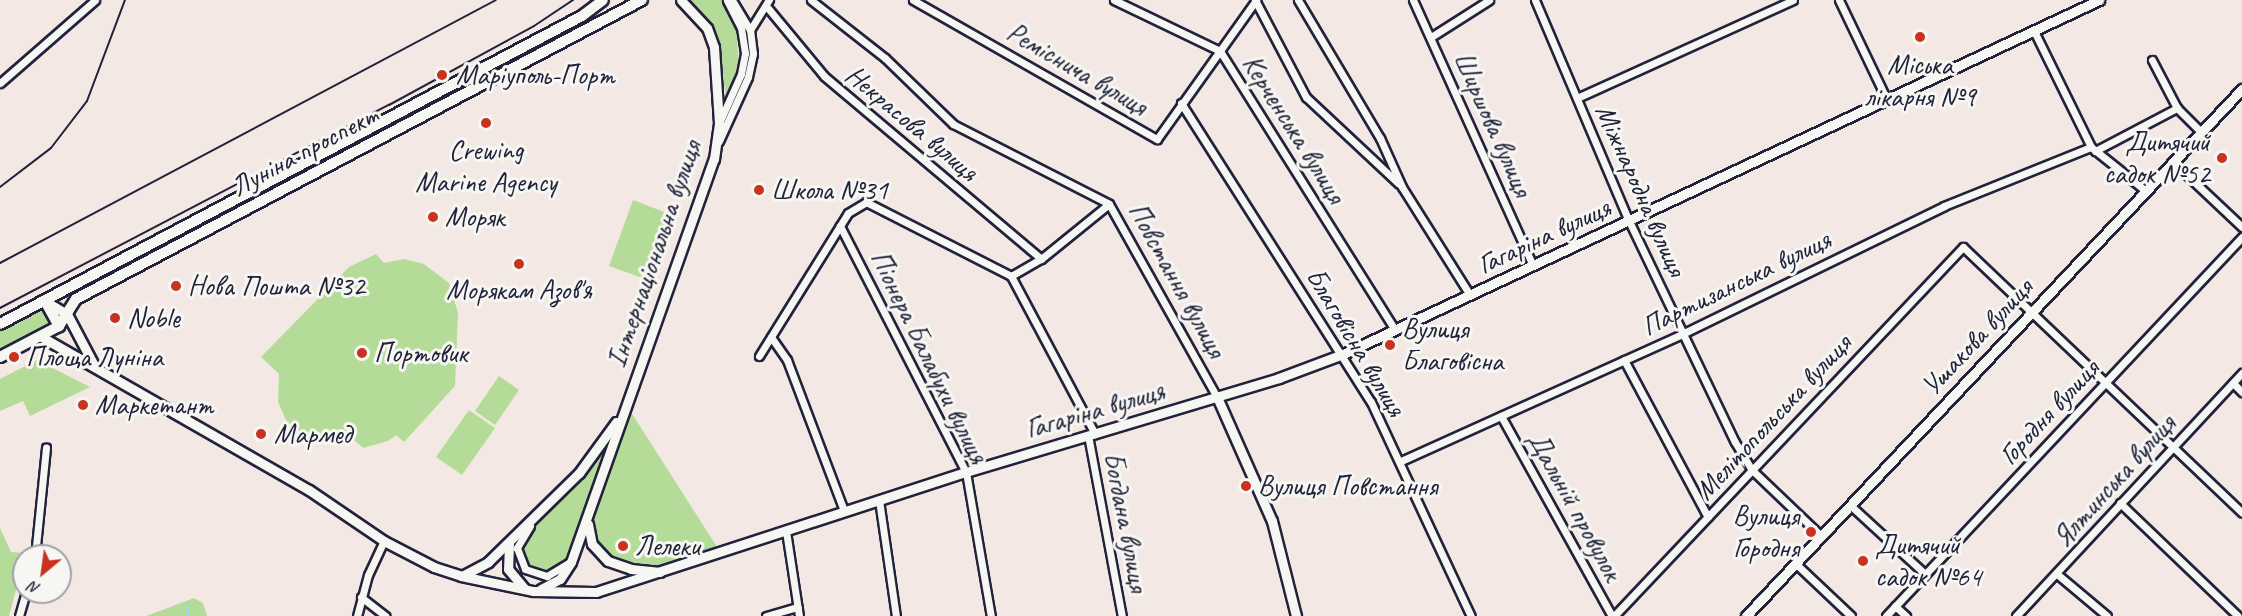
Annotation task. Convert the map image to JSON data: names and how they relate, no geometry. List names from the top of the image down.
{
  "streets": {
    "main road": ["Луніна проспект"],
    "street": [
      "Реміснича вулиця",
      "Некрасова вулиця",
      "Ширшова вулиця",
      "Керченська вулиця",
      "Міжнародна вулиця",
      "Гагаріна вулиця",
      "Інтернаціональна вулиця",
      "Повстання вулиця",
      "Партизанська вулиця",
      "Ушакова вулиця",
      "Благовісна вулиця",
      "Піонера Балабухи вулиця",
      "Городня вулиця",
      "Мелітопольська вулиця",
      "Ялтинська вулиця",
      "Дальній провулок",
      "Богдана вулиця"
    ]
  },
  "crossings": [
    ["Реміснича вулиця", "Благовісна вулиця"],
    ["Ширшова вулиця", "Гагаріна вулиця"],
    ["Керченська вулиця", "Гагаріна вулиця"],
    ["Луніна проспект", "Гагаріна вулиця"],
    ["Міжнародна вулиця", "Гагаріна вулиця"],
    ["Міжнародна вулиця", "Партизанська вулиця"],
    ["Міжнародна вулиця", "Ушакова вулиця"],
    ["Міжнародна вулиця", "Мелітопольська вулиця"],
    ["Гагаріна вулиця", "Повстання вулиця"],
    ["Гагаріна вулиця", "Благовісна вулиця"],
    ["Гагаріна вулиця", "Піонера Балабухи вулиця"],
    ["Гагаріна вулиця", "Богдана вулиця"],
    ["Партизанська вулиця", "Благовісна вулиця"],
    ["Партизанська вулиця", "Дальній провулок"],
    ["Ушакова вулиця", "Мелітопольська вулиця"],
    ["Мелітопольська вулиця", "Дальній провулок"]
  ],
  "places": [
    "Міська лікарня №9",
    "Маріуполь-Порт",
    "Crewing Marine Agency",
    "Дитячий садок №52",
    "Школа №31",
    "Моряк",
    "Морякам Азов'я",
    "Нова Пошта №32",
    "Noble",
    "Вулиця Благовісна",
    "Портовик",
    "Площа Луніна",
    "Маркетант",
    "Мармед",
    "Вулиця Повстання",
    "Вулиця Городня",
    "Лелеки",
    "Дитячий садок №64"
  ],
  "north": "bottom left"
}
